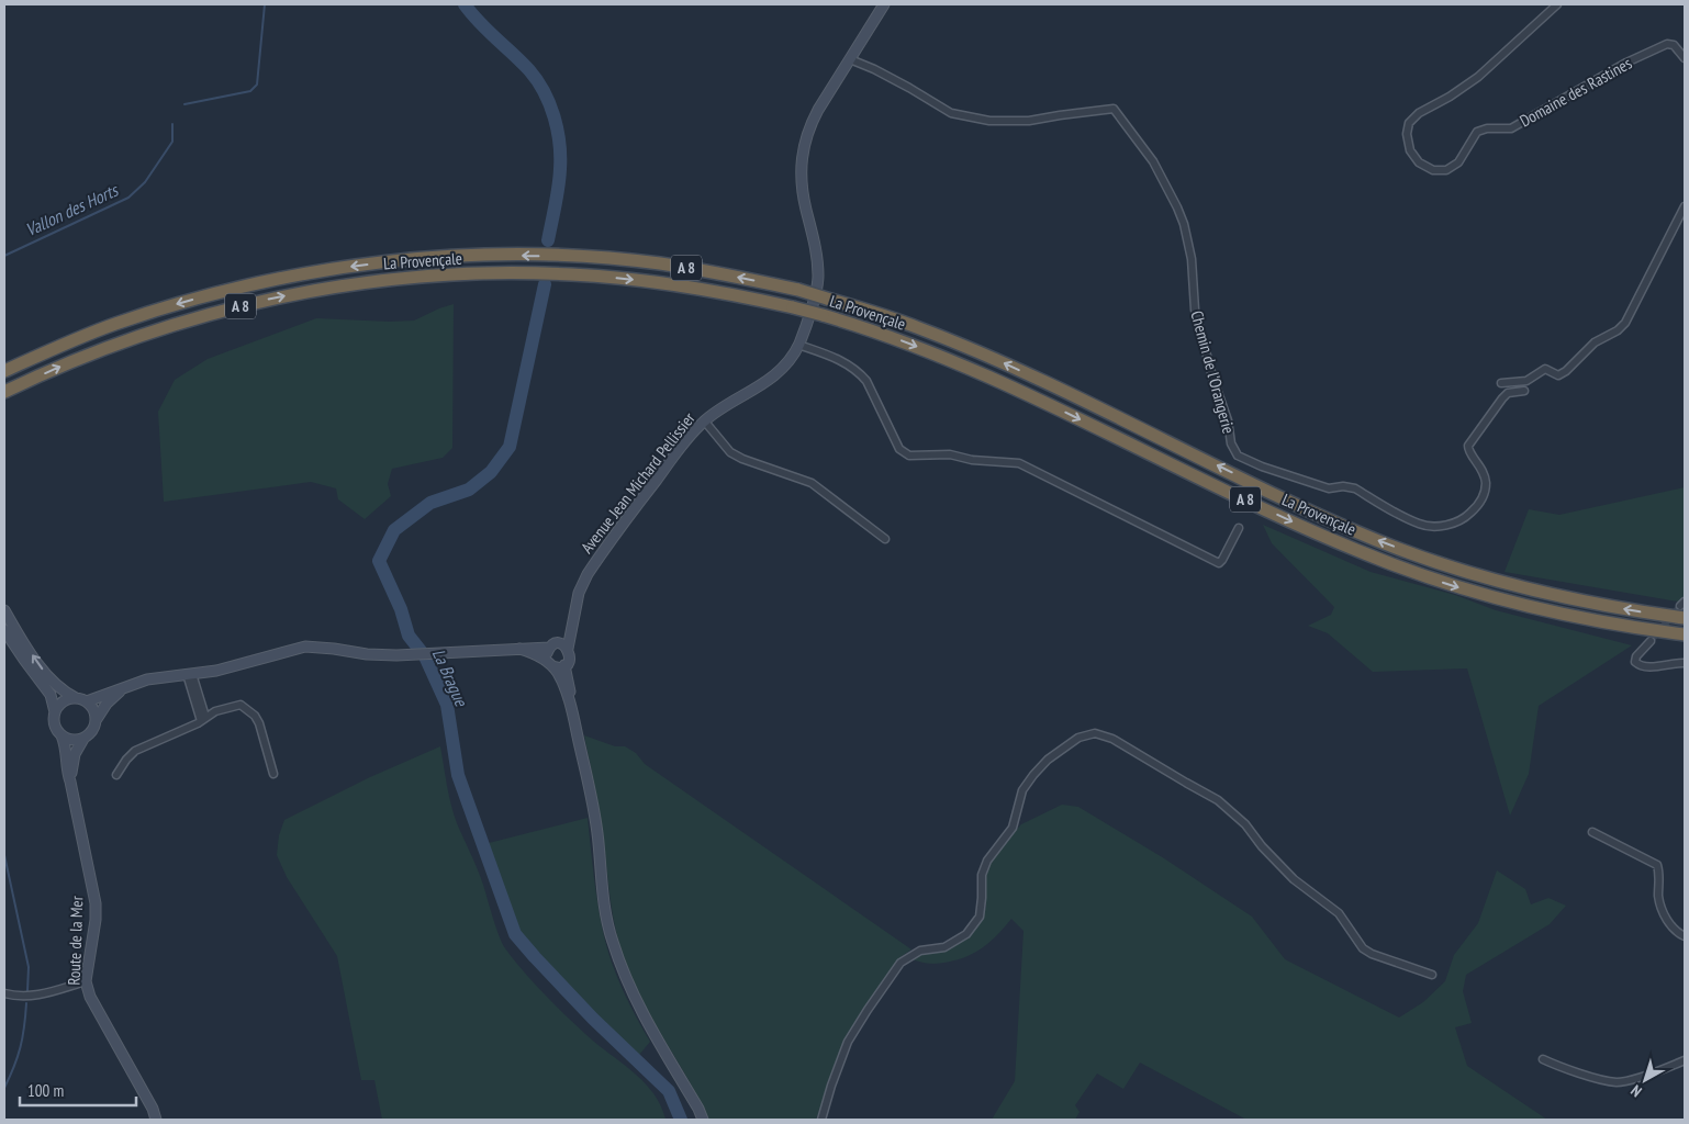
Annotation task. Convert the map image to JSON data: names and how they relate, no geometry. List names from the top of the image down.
{
  "streets": {
    "highway": ["La Provençale", "A 8"],
    "street": [
      "Domaine des Rastines",
      "Chemin de l'Orangerie",
      "Avenue Jean Michard Pellissier",
      "Route de la Mer"
    ]
  },
  "crossings": [
    ["Chemin de l'Orangerie", "Avenue Jean Michard Pellissier"]
  ],
  "water": ["Vallon des Horts", "La Brague"],
  "scale_bar": "100 m",
  "north": "bottom left"
}
